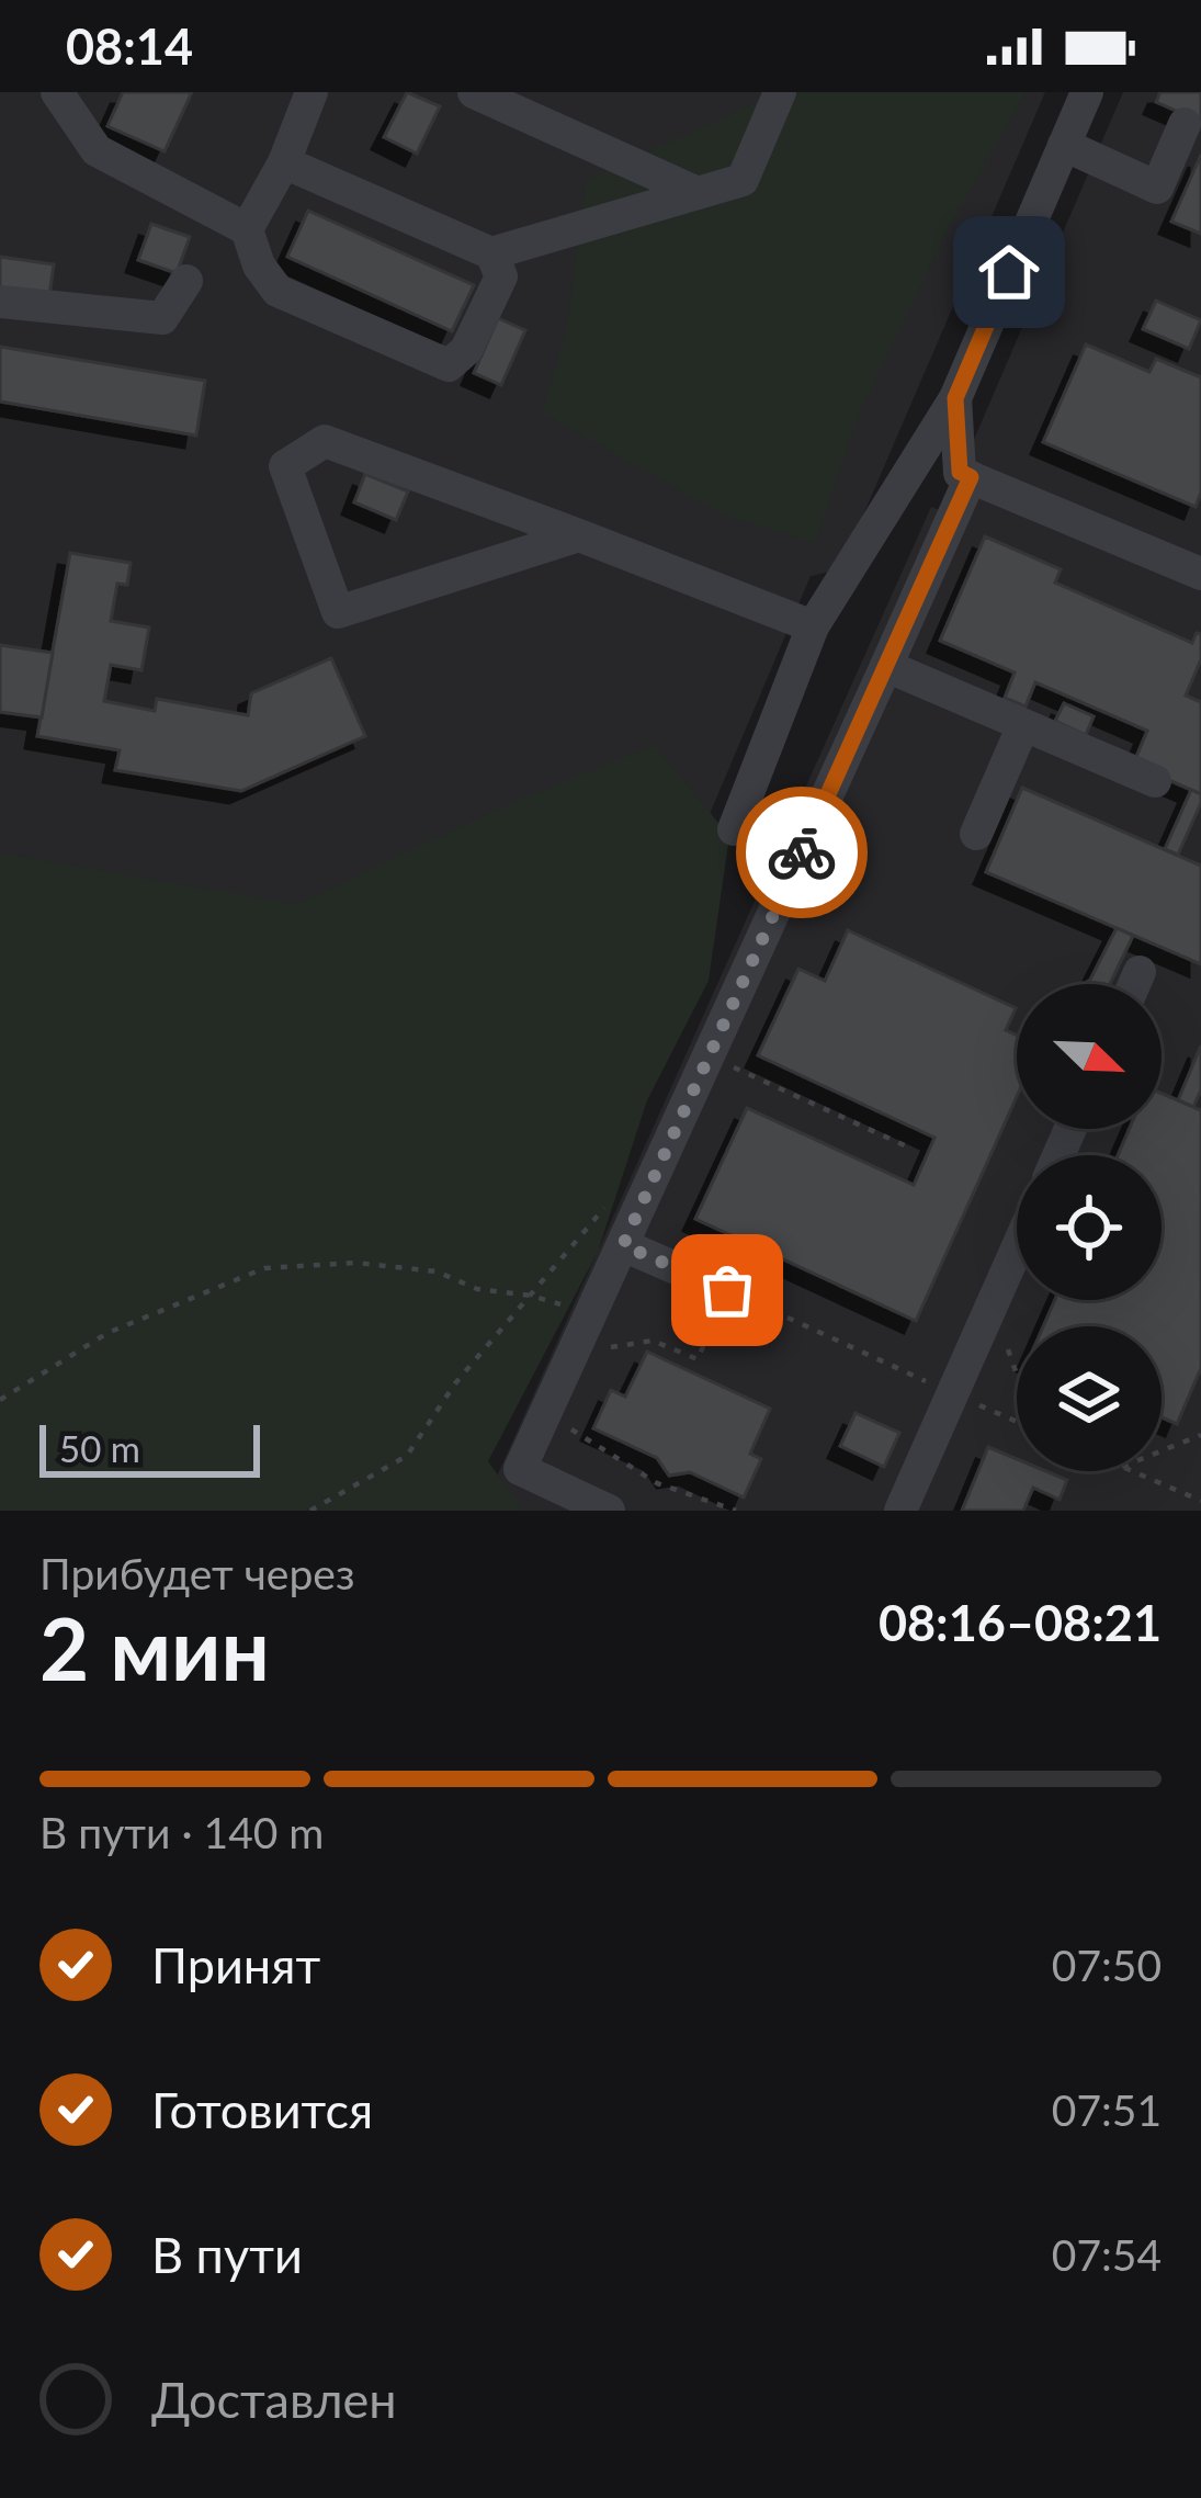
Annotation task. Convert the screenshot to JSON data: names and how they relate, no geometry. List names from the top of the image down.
{
  "scale_bar": "50 m",
  "north": "bottom right",
  "page": {
    "status": "08:14",
    "scale": "50 m",
    "heading": ["2 мин", "Прибудет через", "08:16–08:21"],
    "bar": "В пути · 140 m",
    "list": [
      ["Принят", "07:50"],
      ["Готовится", "07:51"],
      ["В пути", "07:54"],
      "Доставлен"
    ]
  }
}
